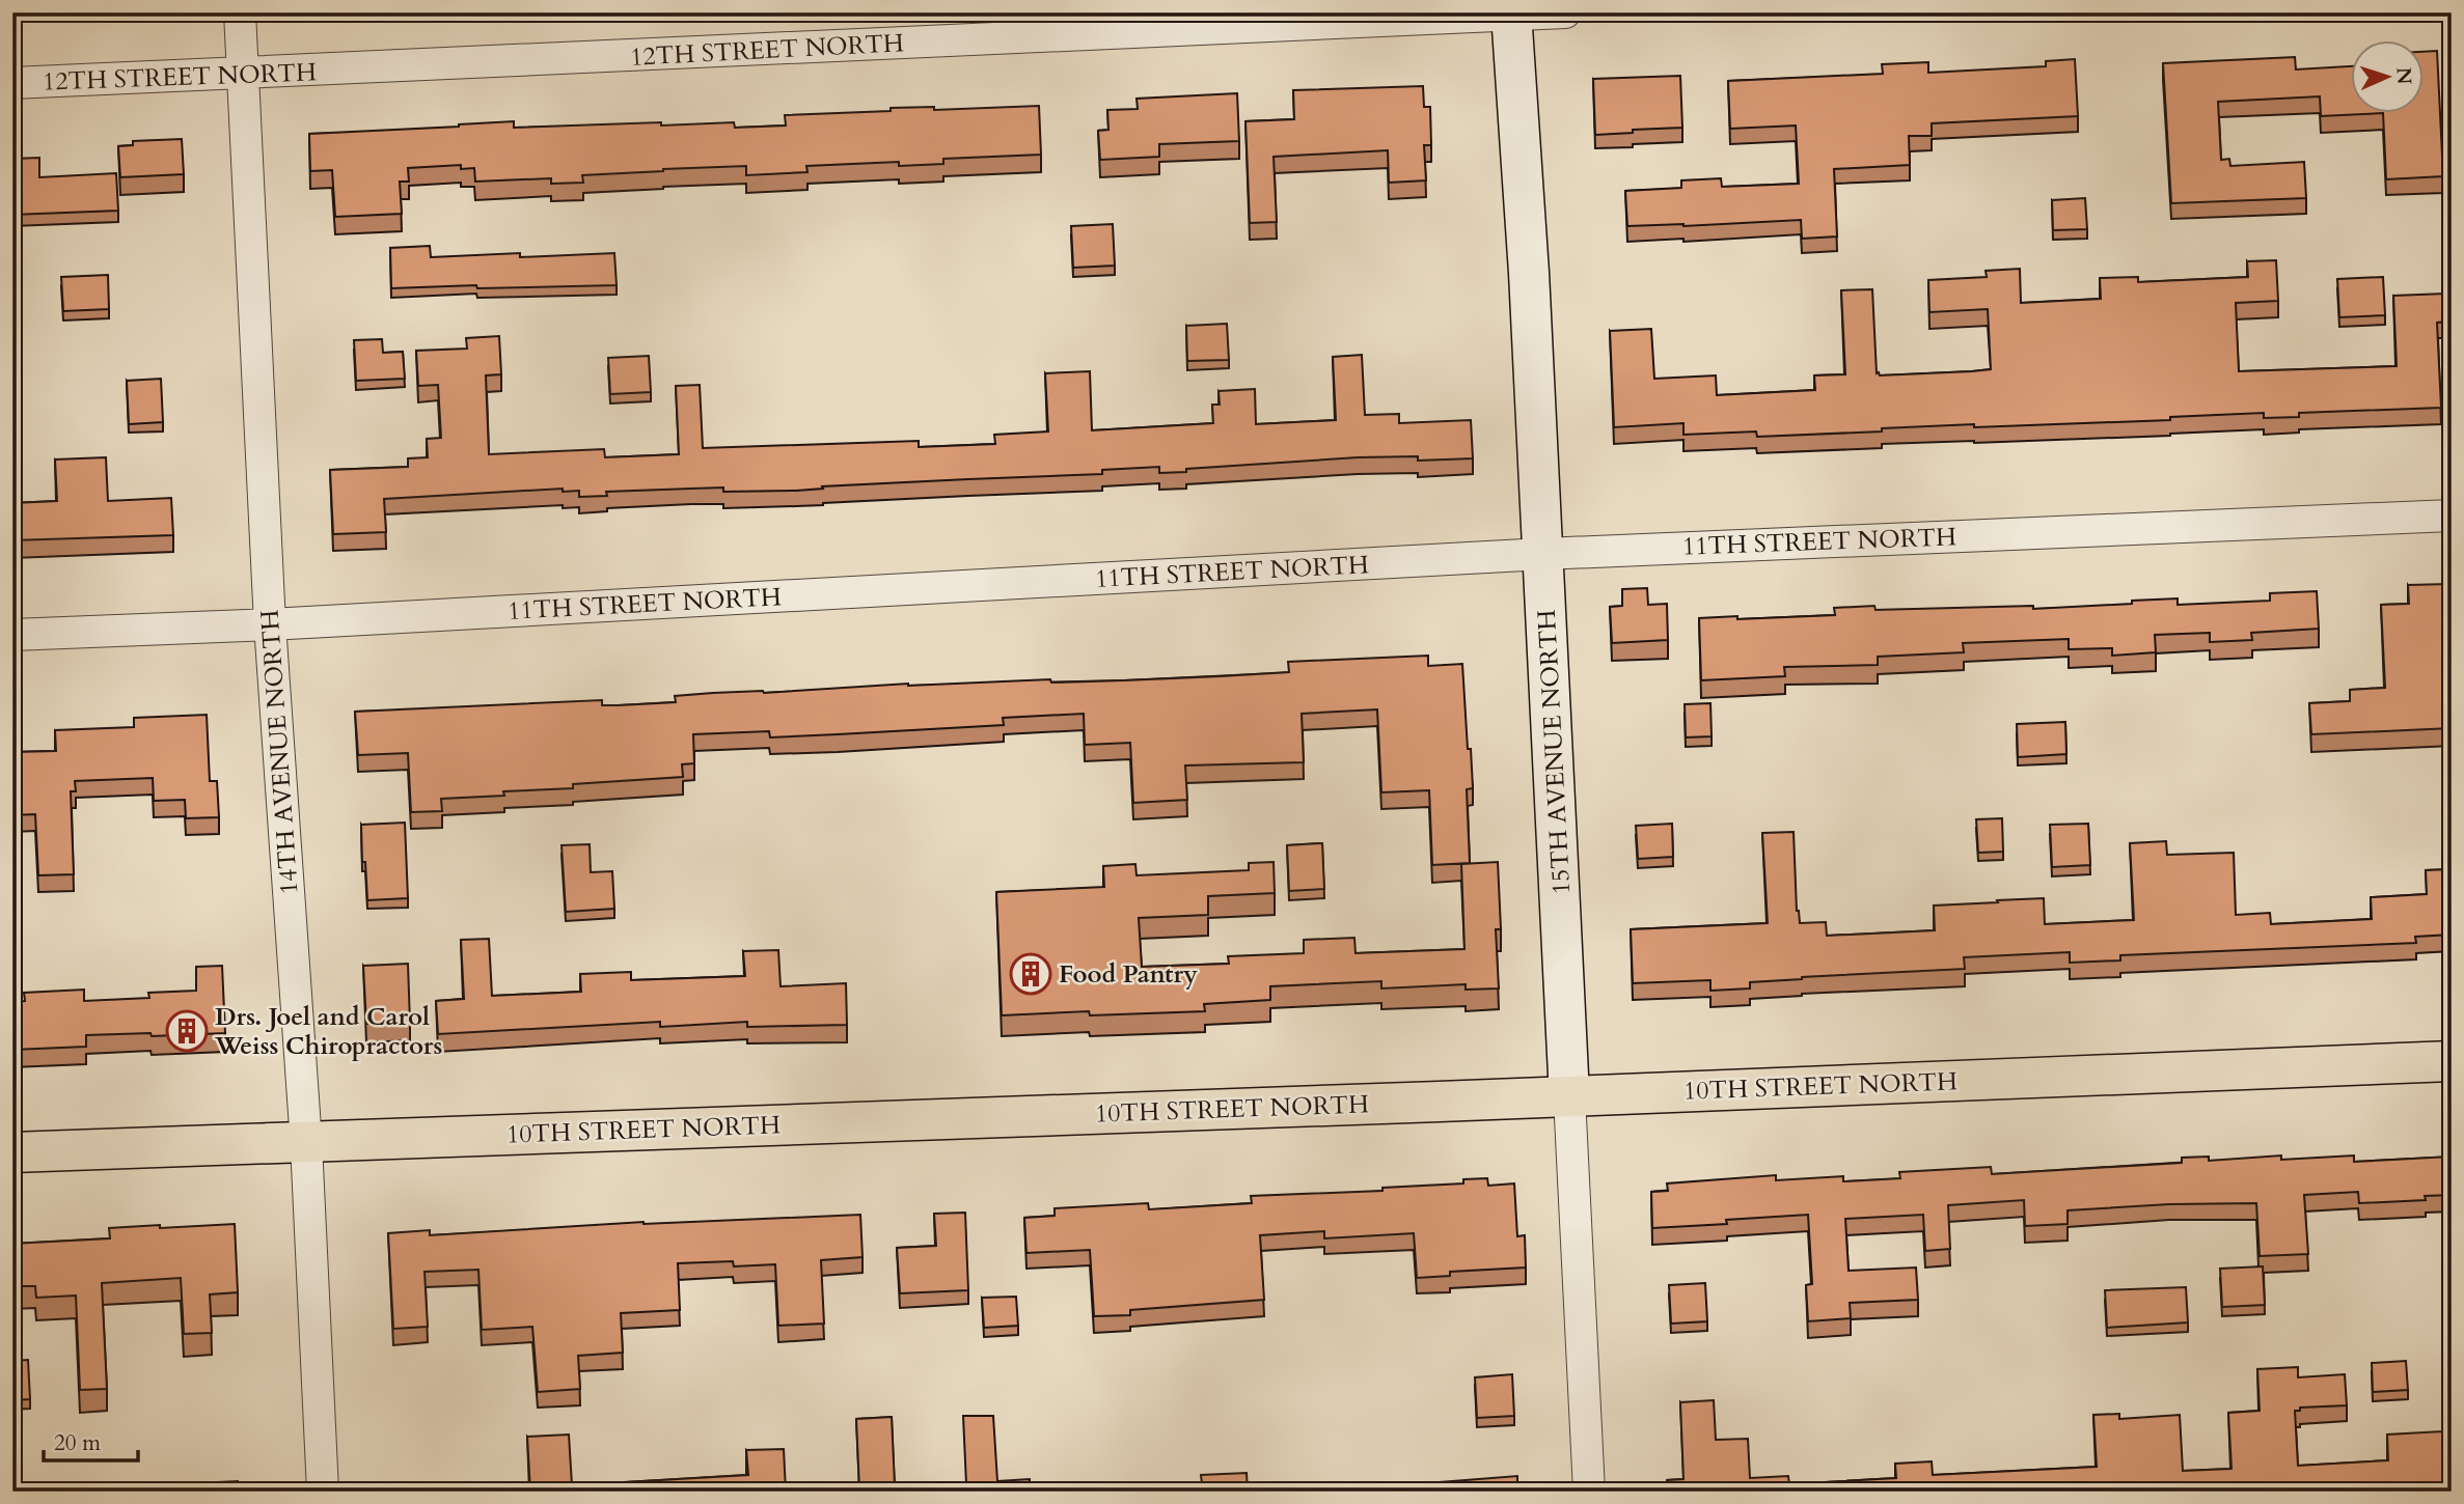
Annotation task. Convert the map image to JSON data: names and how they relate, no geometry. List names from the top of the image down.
{
  "streets": {
    "main road": ["10TH STREET NORTH"],
    "street": [
      "12TH STREET NORTH",
      "11TH STREET NORTH",
      "14TH AVENUE NORTH",
      "15TH AVENUE NORTH"
    ]
  },
  "crossings": [
    ["12TH STREET NORTH", "14TH AVENUE NORTH"],
    ["12TH STREET NORTH", "15TH AVENUE NORTH"],
    ["11TH STREET NORTH", "14TH AVENUE NORTH"],
    ["11TH STREET NORTH", "15TH AVENUE NORTH"],
    ["14TH AVENUE NORTH", "10TH STREET NORTH"],
    ["15TH AVENUE NORTH", "10TH STREET NORTH"]
  ],
  "places": {
    "building": ["Food Pantry", "Drs. Joel and Carol Weiss Chiropractors"]
  },
  "scale_bar": "20 m",
  "north": "right"
}
